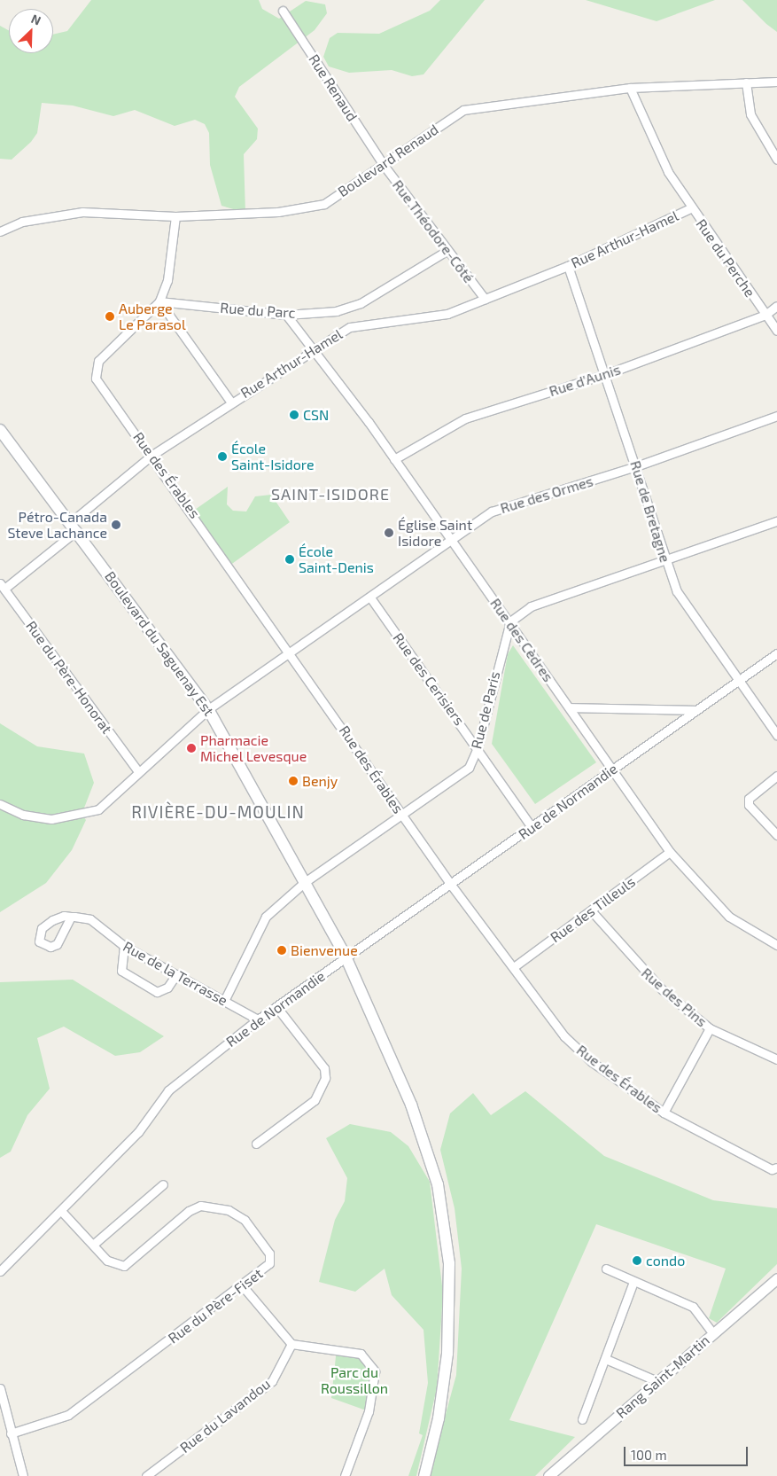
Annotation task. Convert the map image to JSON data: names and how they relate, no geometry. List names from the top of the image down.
{
  "streets": {
    "main road": ["Boulevard du Saguenay Est"],
    "street": [
      "Rue Renaud",
      "Boulevard Renaud",
      "Rue Théodore-Côté",
      "Rue Arthur-Hamel",
      "Rue du Perche",
      "Rue du Parc",
      "Rue d'Aunis",
      "Rue des Érables",
      "Rue des Ormes",
      "Rue de Bretagne",
      "Rue des Cèdres",
      "Rue du Père-Honorat",
      "Rue des Cerisiers",
      "Rue de Paris",
      "Rue de Normandie",
      "Rue des Tilleuls",
      "Rue de la Terrasse",
      "Rue des Pins",
      "Rue du Père-Fiset",
      "Rang Saint-Martin",
      "Rue du Lavandou"
    ]
  },
  "crossings": [
    ["Rue Renaud", "Boulevard Renaud"],
    ["Rue Renaud", "Rue Théodore-Côté"],
    ["Boulevard Renaud", "Rue Théodore-Côté"],
    ["Boulevard Renaud", "Rue du Perche"],
    ["Rue Théodore-Côté", "Rue Arthur-Hamel"],
    ["Rue Théodore-Côté", "Rue du Parc"],
    ["Rue Arthur-Hamel", "Rue du Perche"],
    ["Rue Arthur-Hamel", "Rue des Érables"],
    ["Rue Arthur-Hamel", "Rue de Bretagne"],
    ["Rue Arthur-Hamel", "Rue des Cèdres"],
    ["Rue Arthur-Hamel", "Boulevard du Saguenay Est"],
    ["Rue Arthur-Hamel", "Rue du Père-Honorat"],
    ["Rue du Perche", "Rue d'Aunis"],
    ["Rue du Parc", "Rue des Érables"],
    ["Rue du Parc", "Rue des Cèdres"],
    ["Rue d'Aunis", "Rue de Bretagne"],
    ["Rue d'Aunis", "Rue des Cèdres"],
    ["Rue des Érables", "Rue des Ormes"],
    ["Rue des Érables", "Rue de Paris"],
    ["Rue des Érables", "Rue de Normandie"],
    ["Rue des Érables", "Rue des Tilleuls"],
    ["Rue des Ormes", "Rue de Bretagne"],
    ["Rue des Ormes", "Rue des Cèdres"],
    ["Rue des Ormes", "Boulevard du Saguenay Est"],
    ["Rue des Ormes", "Rue du Père-Honorat"],
    ["Rue des Ormes", "Rue des Cerisiers"],
    ["Rue de Bretagne", "Rue de Normandie"],
    ["Rue des Cèdres", "Rue de Paris"],
    ["Rue des Cèdres", "Rue de Normandie"],
    ["Rue des Cèdres", "Rue des Tilleuls"],
    ["Boulevard du Saguenay Est", "Rue de Paris"],
    ["Boulevard du Saguenay Est", "Rue de Normandie"],
    ["Rue des Cerisiers", "Rue de Paris"],
    ["Rue des Cerisiers", "Rue de Normandie"],
    ["Rue de Paris", "Rue de la Terrasse"],
    ["Rue de Normandie", "Rue de la Terrasse"],
    ["Rue de Normandie", "Rue du Père-Fiset"],
    ["Rue des Tilleuls", "Rue des Pins"]
  ],
  "districts": ["SAINT-ISIDORE", "RIVIÈRE-DU-MOULIN"],
  "parks": ["Parc du Roussillon"],
  "places": [
    "Auberge Le Parasol",
    "CSN",
    "École Saint-Isidore",
    "Pétro-Canada Steve Lachance",
    "Église Saint Isidore",
    "École Saint-Denis",
    "Pharmacie Michel Levesque",
    "Benjy",
    "Bienvenue",
    "condo"
  ],
  "scale_bar": "100 m",
  "north": "top right"
}
